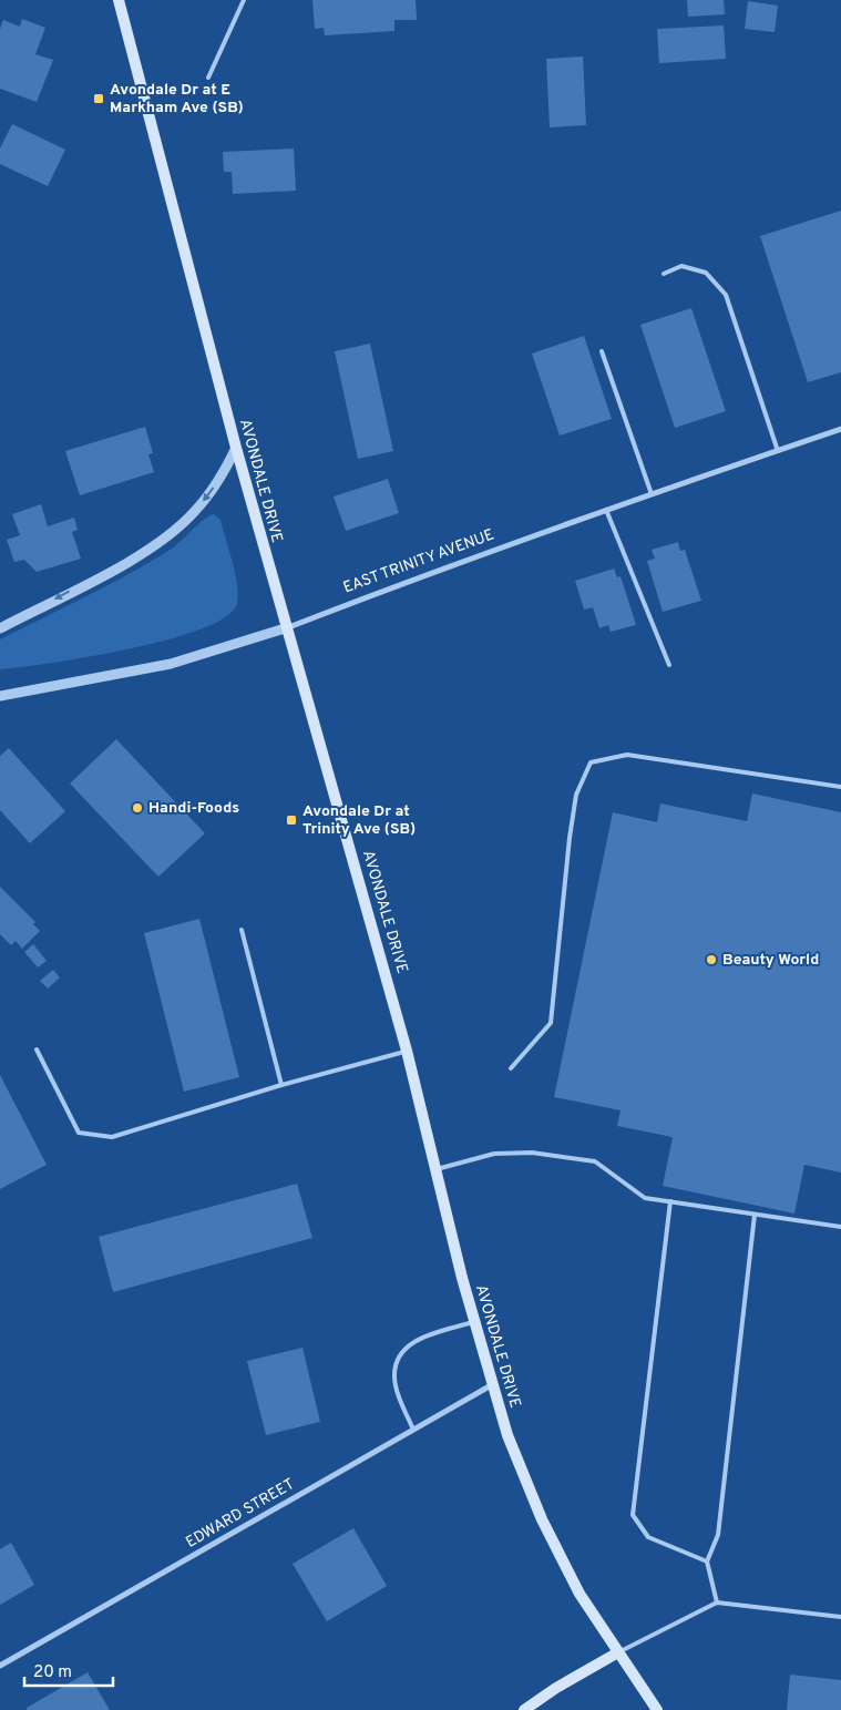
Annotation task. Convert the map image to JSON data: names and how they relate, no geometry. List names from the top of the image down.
{
  "streets": {
    "main road": ["AVONDALE DRIVE"],
    "street": ["EAST TRINITY AVENUE", "EDWARD STREET"]
  },
  "crossings": [
    ["AVONDALE DRIVE", "EAST TRINITY AVENUE"],
    ["AVONDALE DRIVE", "EDWARD STREET"]
  ],
  "places": {
    "transit": ["Avondale Dr at E Markham Ave (SB)", "Avondale Dr at Trinity Ave (SB)"],
    "other": ["Handi-Foods", "Beauty World"]
  },
  "scale_bar": "20 m"
}
